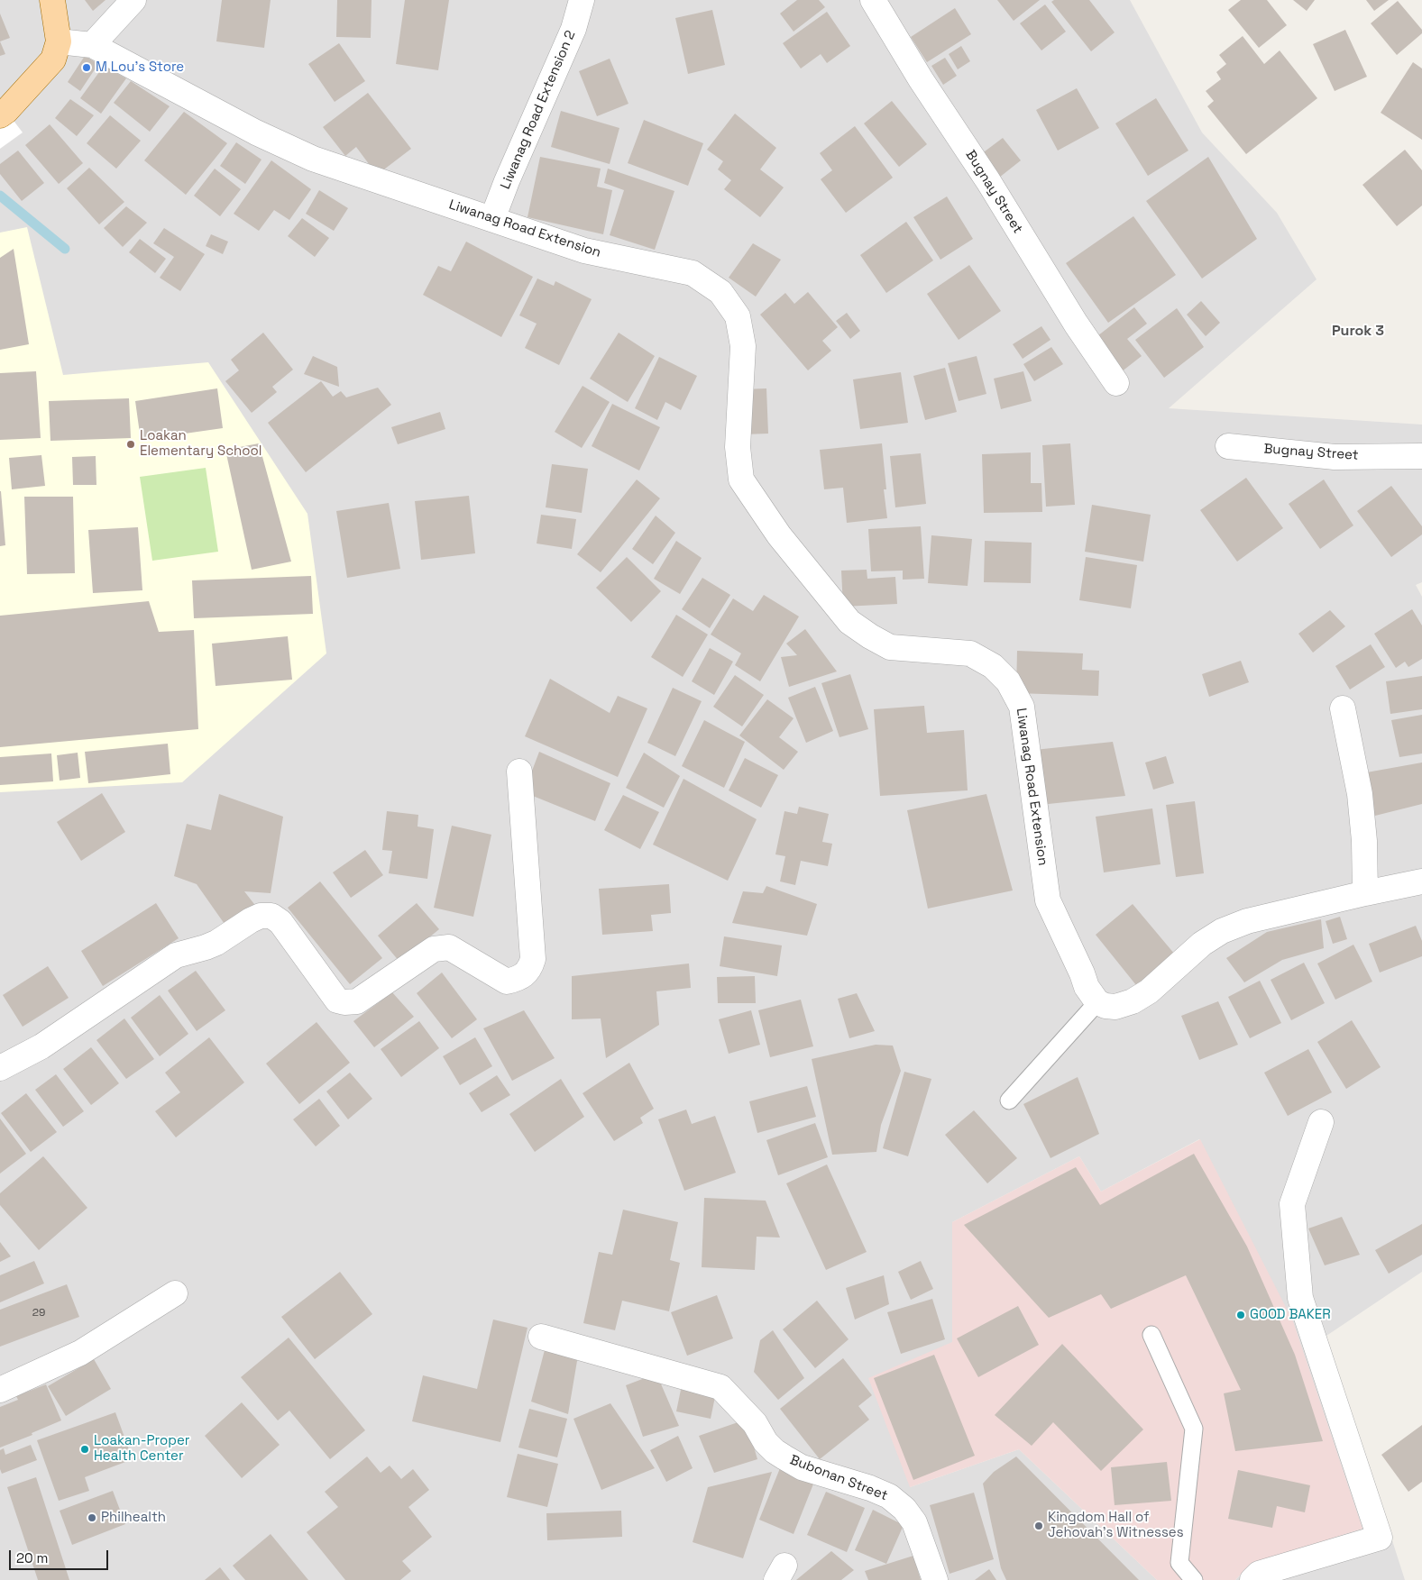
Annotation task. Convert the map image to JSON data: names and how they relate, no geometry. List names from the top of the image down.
{
  "streets": {
    "street": [
      "Liwanag Road Extension 2",
      "Bugnay Street",
      "Liwanag Road Extension",
      "Bubonan Street"
    ]
  },
  "crossings": [
    ["Liwanag Road Extension 2", "Liwanag Road Extension"]
  ],
  "districts": ["Purok 3"],
  "places": [
    "M Lou's Store",
    "Loakan Elementary School",
    "GOOD BAKER",
    "Loakan-Proper Health Center",
    "Philhealth",
    "Kingdom Hall of Jehovah's Witnesses"
  ],
  "house_numbers": ["29"],
  "scale_bar": "20 m"
}
